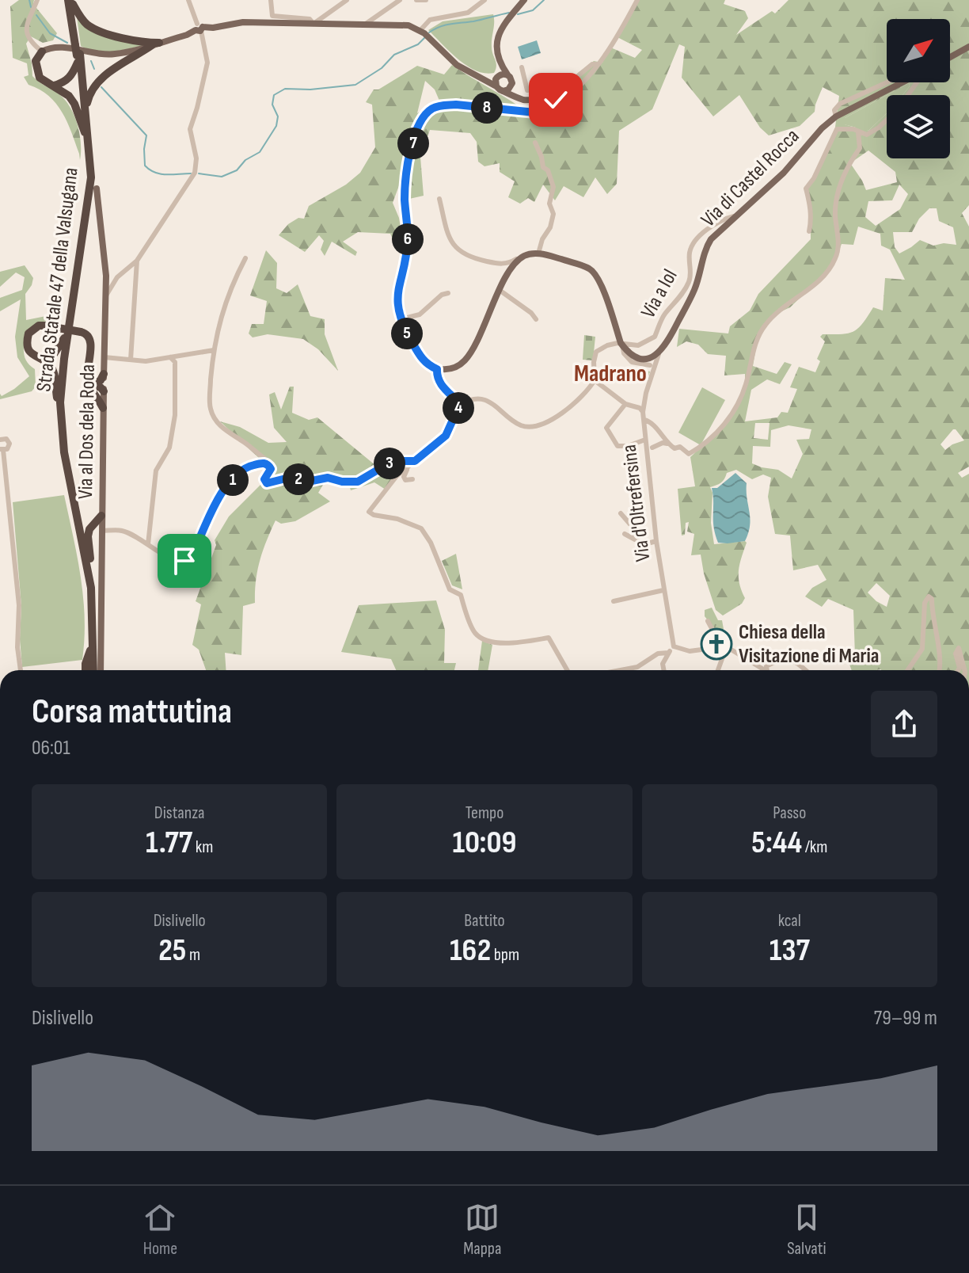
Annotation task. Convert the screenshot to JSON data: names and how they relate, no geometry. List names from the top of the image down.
{
  "streets": {
    "highway": ["Strada Statale 47 della Valsugana"],
    "main road": ["Via di Castel Rocca", "Via al Dos dela Roda"],
    "street": ["Via a Iol", "Via d'Oltrefersina"]
  },
  "crossings": [
    ["Via di Castel Rocca", "Via a Iol"]
  ],
  "districts": ["Madrano"],
  "places": {
    "church": ["Chiesa della Visitazione di Maria"]
  },
  "north": "top right",
  "page": {
    "pins": [
      "8",
      "7",
      "6",
      "5",
      "4",
      "3",
      "2",
      "1"
    ],
    "heading": ["Corsa mattutina", "06:01"],
    "stats": [
      ["Distanza", "1.77 km"],
      ["Tempo", "10:09"],
      ["Passo", "5:44 /km"],
      ["Dislivello", "25 m"],
      ["Battito", "162 bpm"],
      ["kcal", "137"]
    ],
    "chart": ["Dislivello", "79–99 m"],
    "tabs": ["Home", "Mappa", "Salvati"]
  }
}
